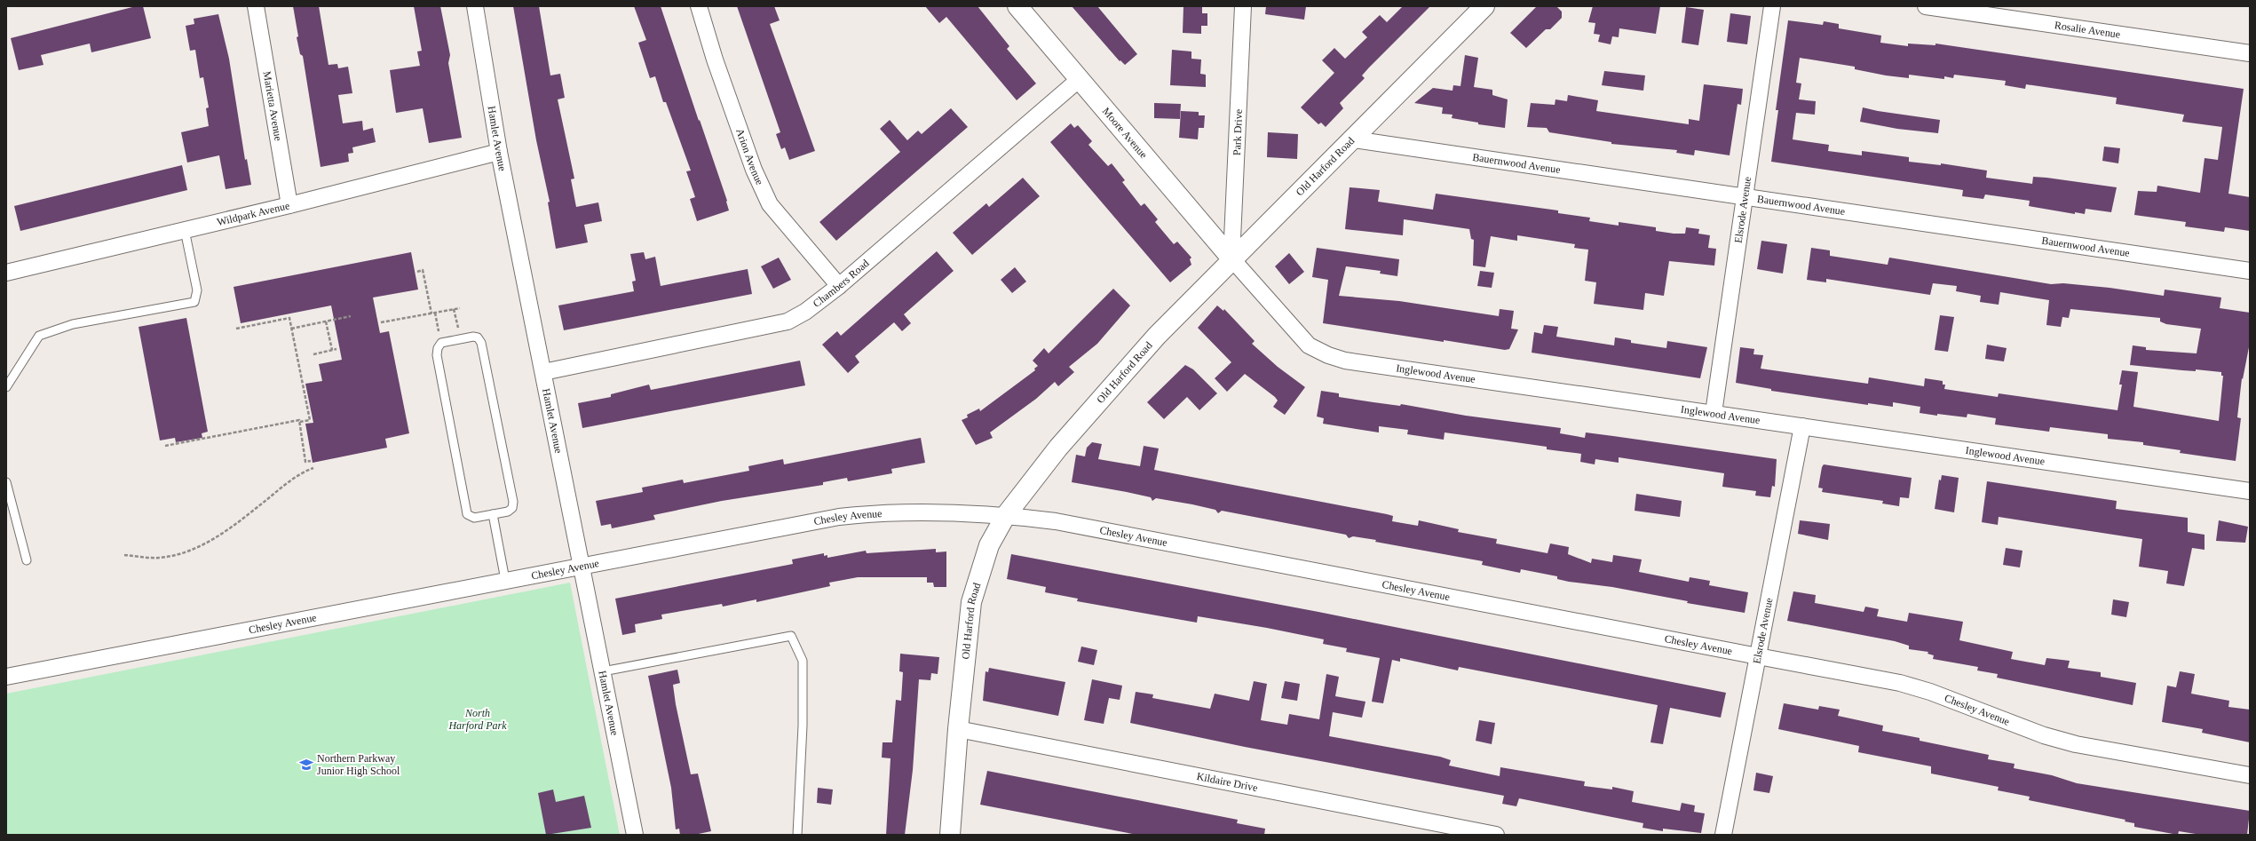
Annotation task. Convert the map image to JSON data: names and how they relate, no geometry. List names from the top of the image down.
{
  "streets": {
    "street": [
      "Rosalie Avenue",
      "Marietta Avenue",
      "Moore Avenue",
      "Park Drive",
      "Hamlet Avenue",
      "Arion Avenue",
      "Bauernwood Avenue",
      "Old Harford Road",
      "Elsrode Avenue",
      "Wildpark Avenue",
      "Chambers Road",
      "Inglewood Avenue",
      "Chesley Avenue",
      "Kildaire Drive"
    ]
  },
  "crossings": [
    ["Marietta Avenue", "Wildpark Avenue"],
    ["Moore Avenue", "Park Drive"],
    ["Moore Avenue", "Old Harford Road"],
    ["Moore Avenue", "Chambers Road"],
    ["Moore Avenue", "Inglewood Avenue"],
    ["Park Drive", "Old Harford Road"],
    ["Park Drive", "Inglewood Avenue"],
    ["Hamlet Avenue", "Wildpark Avenue"],
    ["Hamlet Avenue", "Chambers Road"],
    ["Hamlet Avenue", "Chesley Avenue"],
    ["Arion Avenue", "Chambers Road"],
    ["Bauernwood Avenue", "Old Harford Road"],
    ["Bauernwood Avenue", "Elsrode Avenue"],
    ["Old Harford Road", "Inglewood Avenue"],
    ["Old Harford Road", "Chesley Avenue"],
    ["Old Harford Road", "Kildaire Drive"],
    ["Elsrode Avenue", "Inglewood Avenue"],
    ["Elsrode Avenue", "Chesley Avenue"]
  ],
  "parks": ["North Harford Park"],
  "places": {
    "school or university": ["Northern Parkway Junior High School"]
  }
}
